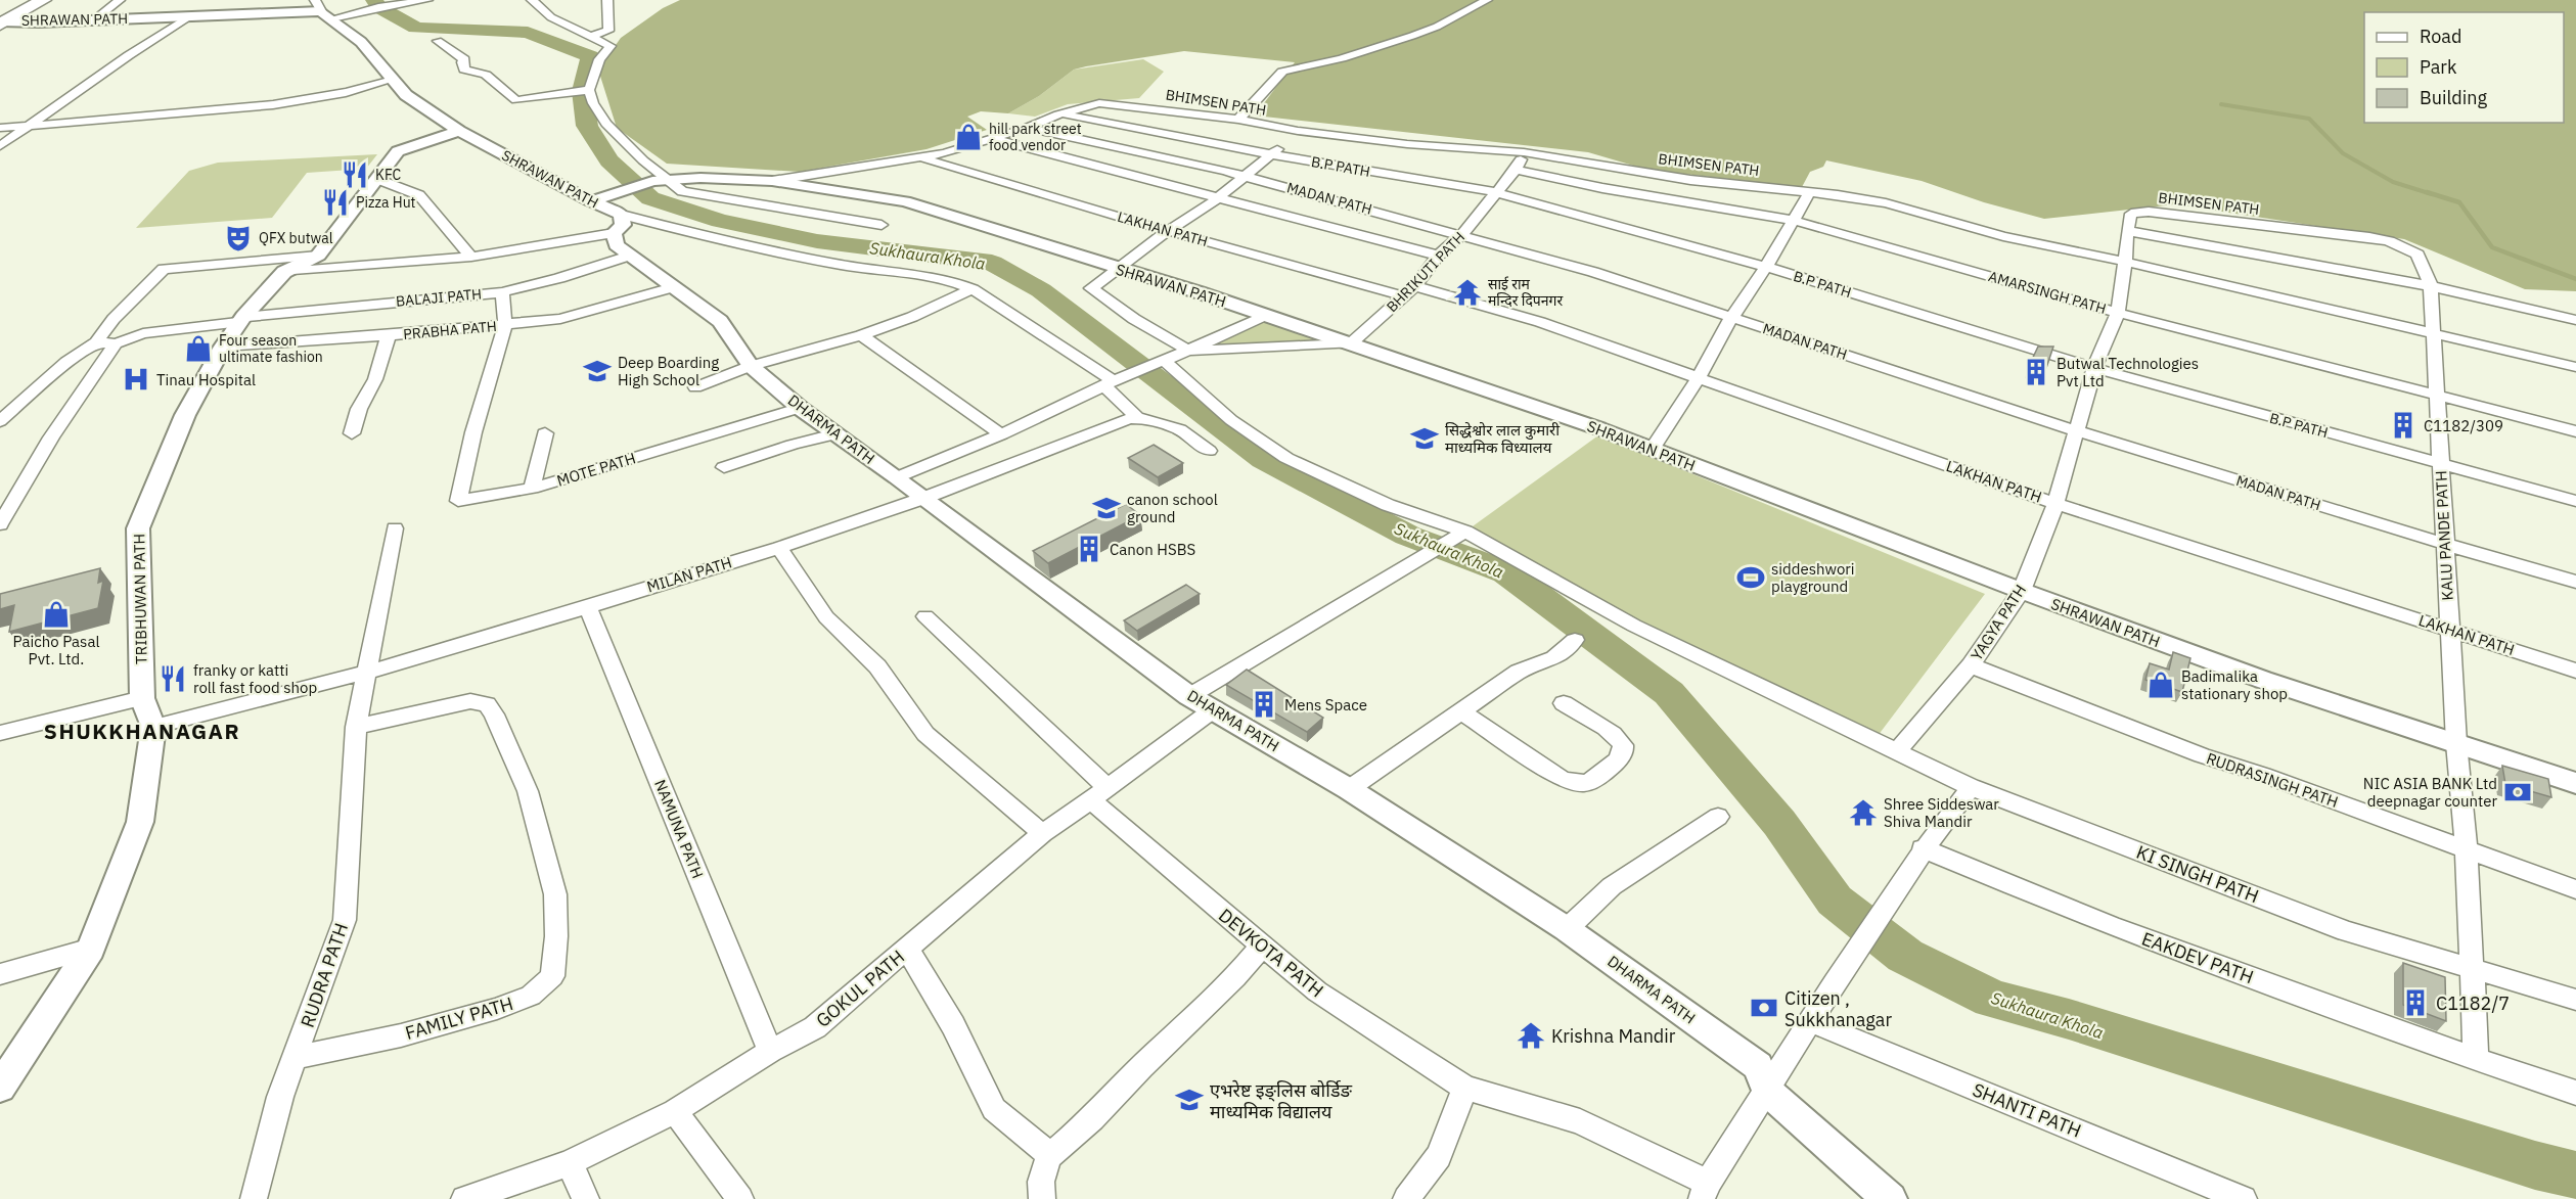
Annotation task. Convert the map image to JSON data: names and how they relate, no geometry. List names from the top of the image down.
{
  "streets": {
    "street": [
      "SHRAWAN PATH",
      "BHIMSEN PATH",
      "B.P PATH",
      "MADAN PATH",
      "LAKHAN PATH",
      "BHRIKUTI PATH",
      "AMARSINGH PATH",
      "BALAJI PATH",
      "PRABHA PATH",
      "DHARMA PATH",
      "MOTE PATH",
      "KALU PANDE PATH",
      "MILAN PATH",
      "TRIBHUWAN PATH",
      "YAGYA PATH",
      "RUDRASINGH PATH",
      "NAMUNA PATH",
      "KI SINGH PATH",
      "DEVKOTA PATH",
      "EAKDEV PATH",
      "RUDRA PATH",
      "GOKUL PATH",
      "FAMILY PATH",
      "SHANTI PATH"
    ]
  },
  "crossings": [
    ["SHRAWAN PATH", "BHIMSEN PATH"],
    ["SHRAWAN PATH", "BHRIKUTI PATH"],
    ["SHRAWAN PATH", "DHARMA PATH"],
    ["SHRAWAN PATH", "KALU PANDE PATH"],
    ["SHRAWAN PATH", "MILAN PATH"],
    ["SHRAWAN PATH", "TRIBHUWAN PATH"],
    ["SHRAWAN PATH", "YAGYA PATH"],
    ["BHIMSEN PATH", "B.P PATH"],
    ["BHIMSEN PATH", "MADAN PATH"],
    ["BHIMSEN PATH", "LAKHAN PATH"],
    ["BHIMSEN PATH", "BHRIKUTI PATH"],
    ["BHIMSEN PATH", "KALU PANDE PATH"],
    ["BHIMSEN PATH", "YAGYA PATH"],
    ["B.P PATH", "BHRIKUTI PATH"],
    ["B.P PATH", "KALU PANDE PATH"],
    ["B.P PATH", "YAGYA PATH"],
    ["MADAN PATH", "BHRIKUTI PATH"],
    ["MADAN PATH", "KALU PANDE PATH"],
    ["MADAN PATH", "YAGYA PATH"],
    ["LAKHAN PATH", "BHRIKUTI PATH"],
    ["LAKHAN PATH", "KALU PANDE PATH"],
    ["LAKHAN PATH", "YAGYA PATH"],
    ["BHRIKUTI PATH", "AMARSINGH PATH"],
    ["AMARSINGH PATH", "KALU PANDE PATH"],
    ["AMARSINGH PATH", "YAGYA PATH"],
    ["BALAJI PATH", "DHARMA PATH"],
    ["BALAJI PATH", "TRIBHUWAN PATH"],
    ["PRABHA PATH", "DHARMA PATH"],
    ["PRABHA PATH", "MOTE PATH"],
    ["PRABHA PATH", "TRIBHUWAN PATH"],
    ["DHARMA PATH", "MOTE PATH"],
    ["DHARMA PATH", "MILAN PATH"],
    ["DHARMA PATH", "GOKUL PATH"],
    ["KALU PANDE PATH", "RUDRASINGH PATH"],
    ["KALU PANDE PATH", "KI SINGH PATH"],
    ["MILAN PATH", "TRIBHUWAN PATH"],
    ["MILAN PATH", "NAMUNA PATH"],
    ["MILAN PATH", "RUDRA PATH"],
    ["YAGYA PATH", "RUDRASINGH PATH"],
    ["YAGYA PATH", "KI SINGH PATH"],
    ["NAMUNA PATH", "GOKUL PATH"],
    ["DEVKOTA PATH", "GOKUL PATH"],
    ["RUDRA PATH", "FAMILY PATH"]
  ],
  "districts": ["SHUKKHANAGAR"],
  "water": ["Sukhaura Khola"],
  "places": {
    "shop": [
      "hill park street food vendor",
      "Four season ultimate fashion",
      "Paicho Pasal Pvt. Ltd.",
      "Badimalika stationary shop"
    ],
    "restaurant": ["KFC", "Pizza Hut", "franky or katti roll fast food shop"],
    "theatre": ["QFX butwal"],
    "temple": ["साई राम मन्दिर दिपनगर", "Shree Siddeswar Shiva Mandir", "Krishna Mandir"],
    "school or university": [
      "Deep Boarding High School",
      "सिद्धेश्वोर लाल कुमारी माध्यमिक विध्यालय",
      "canon school ground",
      "एभरेष्ट इङ्लिस बोर्डिङ माध्यमिक विद्यालय"
    ],
    "building": [
      "Butwal Technologies Pvt Ltd",
      "C1182/309",
      "Canon HSBS",
      "Mens Space",
      "C1182/7"
    ],
    "hospital": ["Tinau Hospital"],
    "sports": ["siddeshwori playground"],
    "bank": ["NIC ASIA BANK Ltd deepnagar counter", "Citizen , Sukkhanagar"]
  },
  "legend": ["Road", "Park", "Building"]
}
